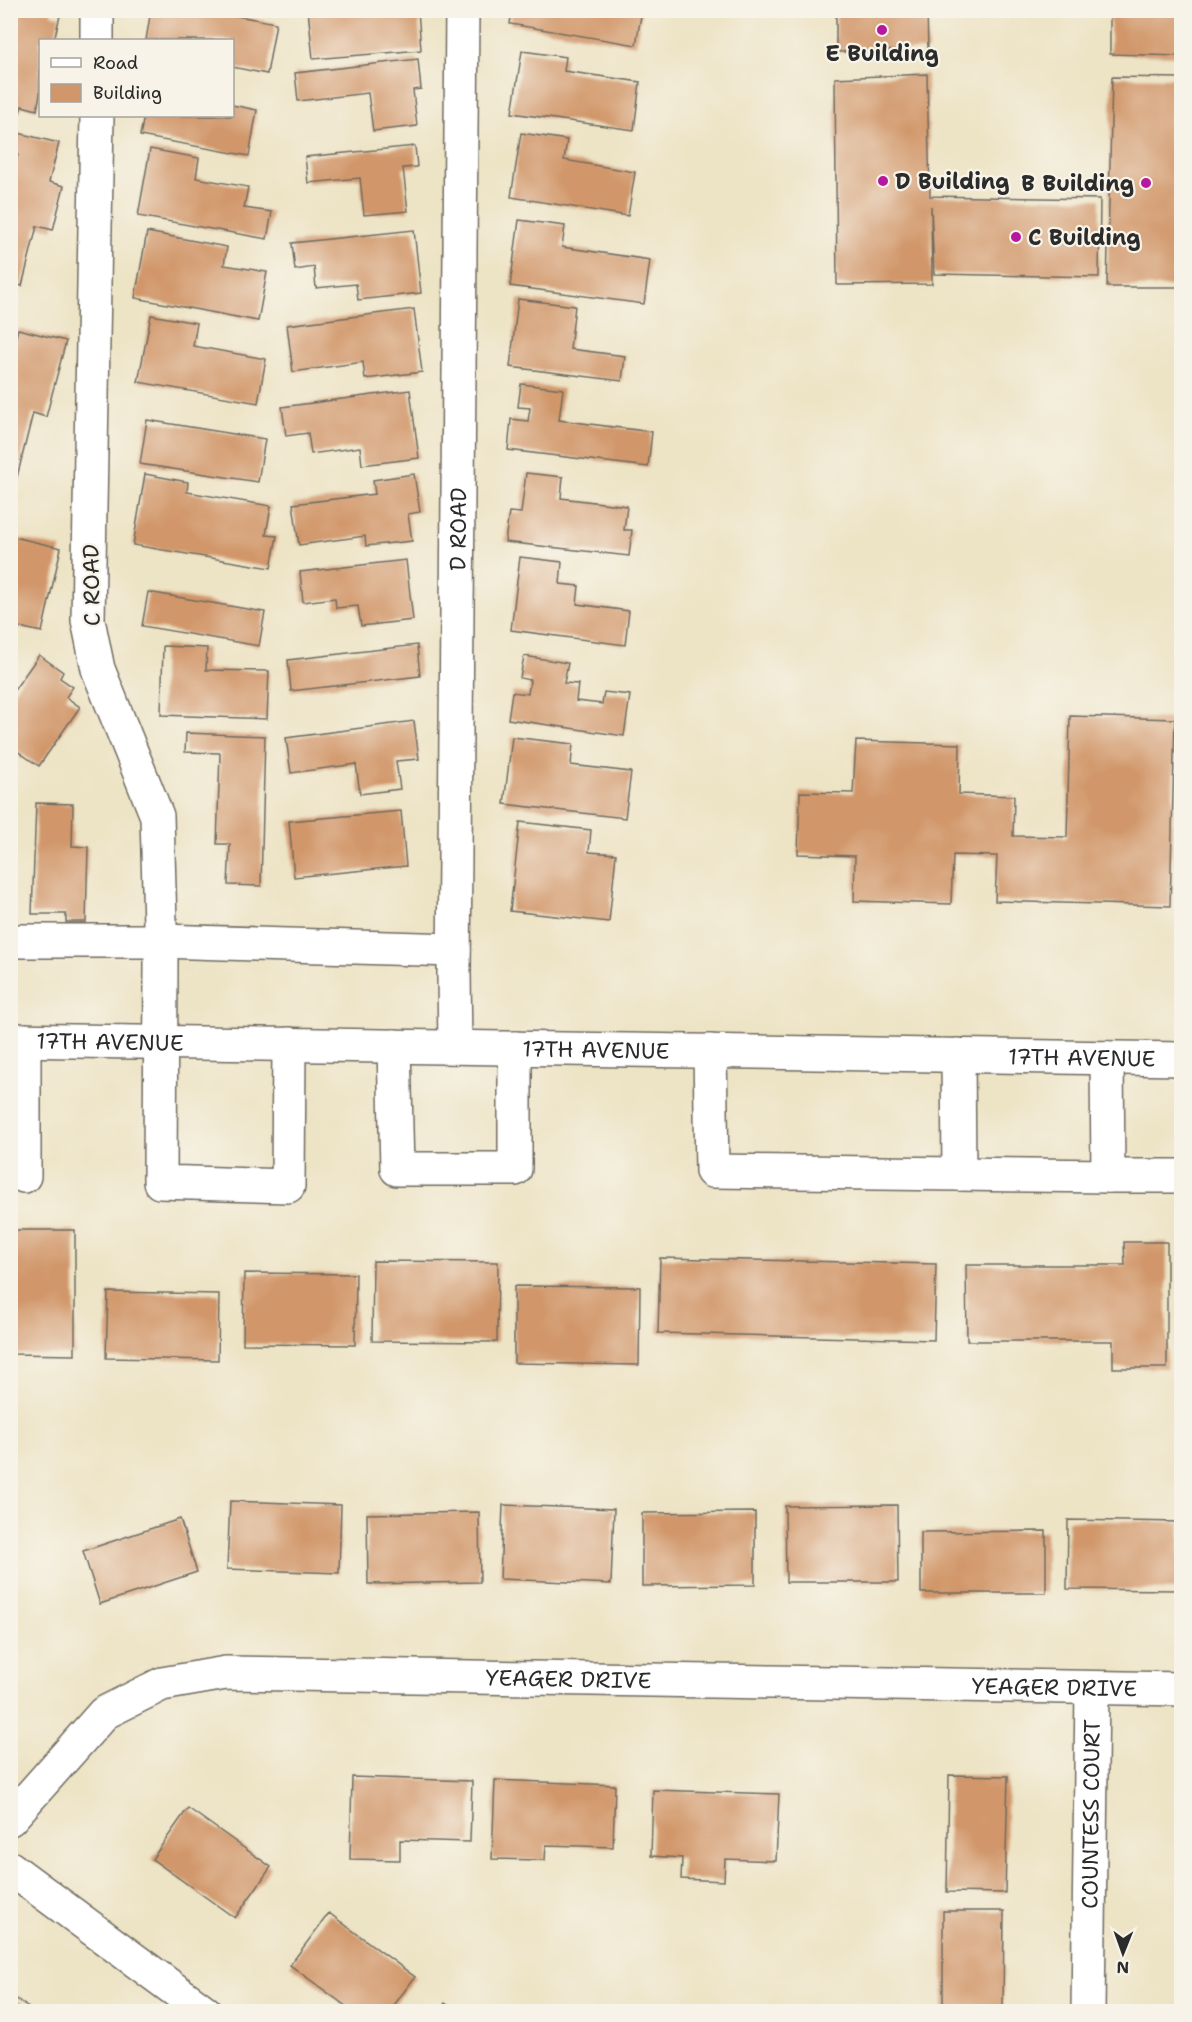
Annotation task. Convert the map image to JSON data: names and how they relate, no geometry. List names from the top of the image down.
{
  "streets": {
    "street": [
      "D ROAD",
      "C ROAD",
      "17TH AVENUE",
      "YEAGER DRIVE",
      "COUNTESS COURT"
    ]
  },
  "crossings": [
    ["D ROAD", "17TH AVENUE"],
    ["C ROAD", "17TH AVENUE"],
    ["YEAGER DRIVE", "COUNTESS COURT"]
  ],
  "places": [
    "E Building",
    "D Building",
    "B Building",
    "C Building"
  ],
  "legend": ["Road", "Building"],
  "north": "bottom"
}
